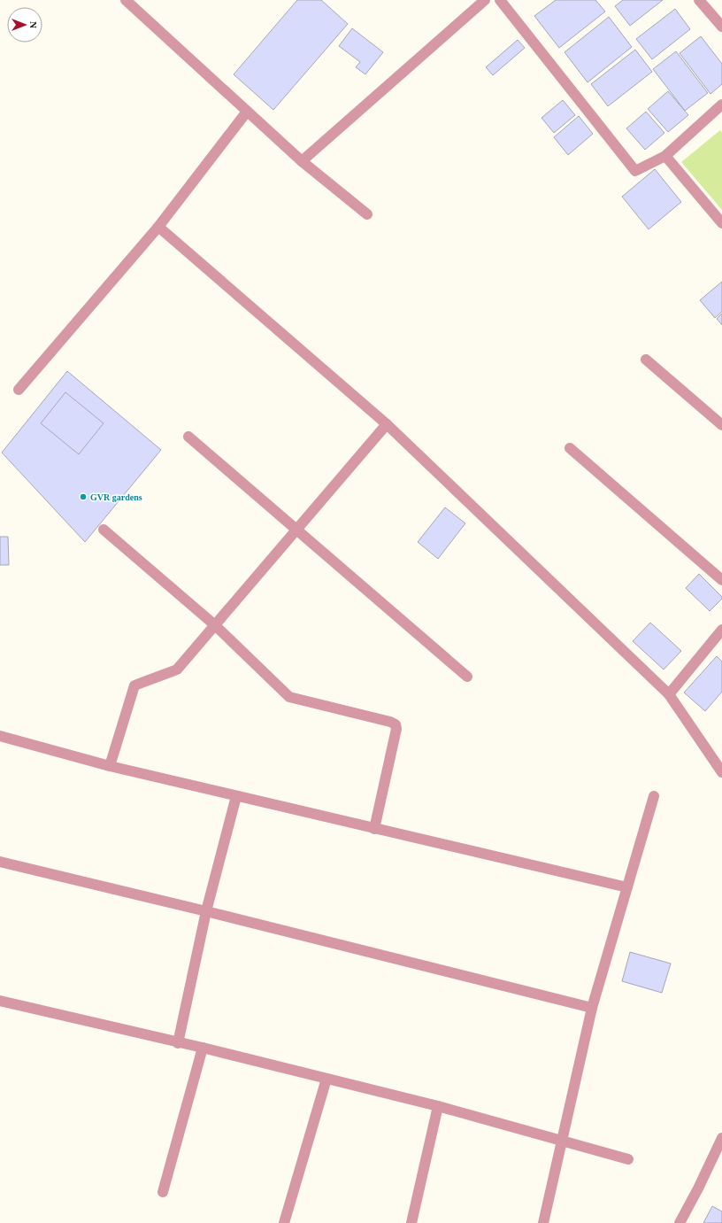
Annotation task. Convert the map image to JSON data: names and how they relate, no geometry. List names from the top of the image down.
{
  "places": ["GVR gardens"],
  "north": "right"
}
